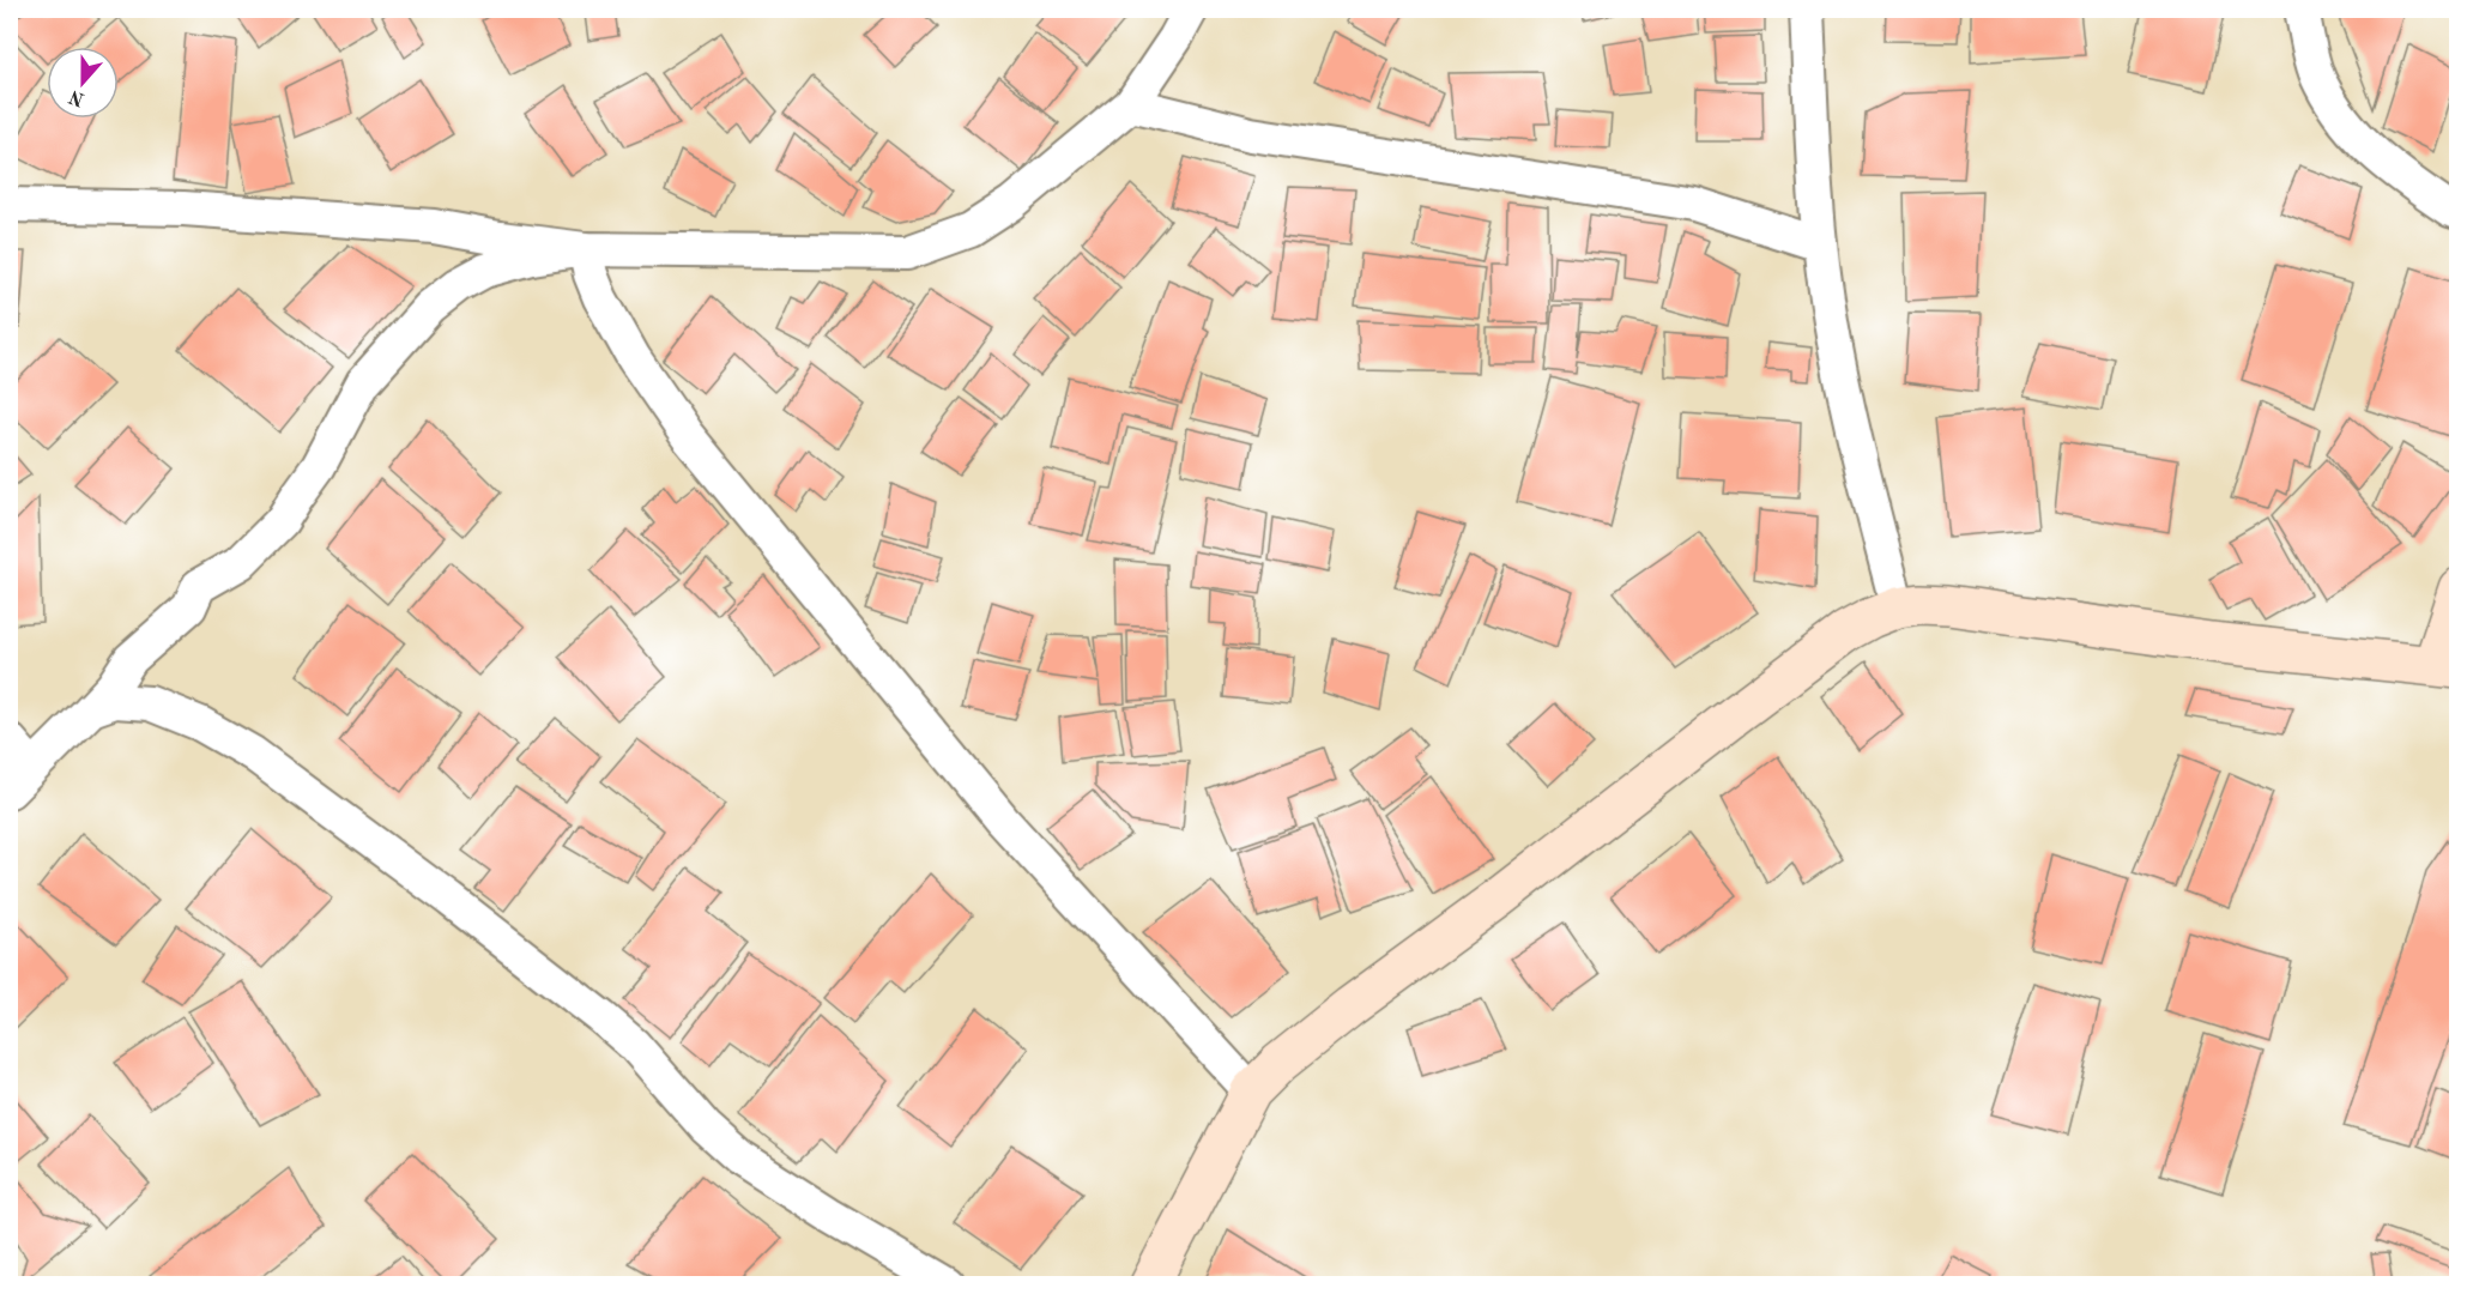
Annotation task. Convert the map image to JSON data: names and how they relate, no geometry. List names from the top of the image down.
{
  "north": "bottom"
}
